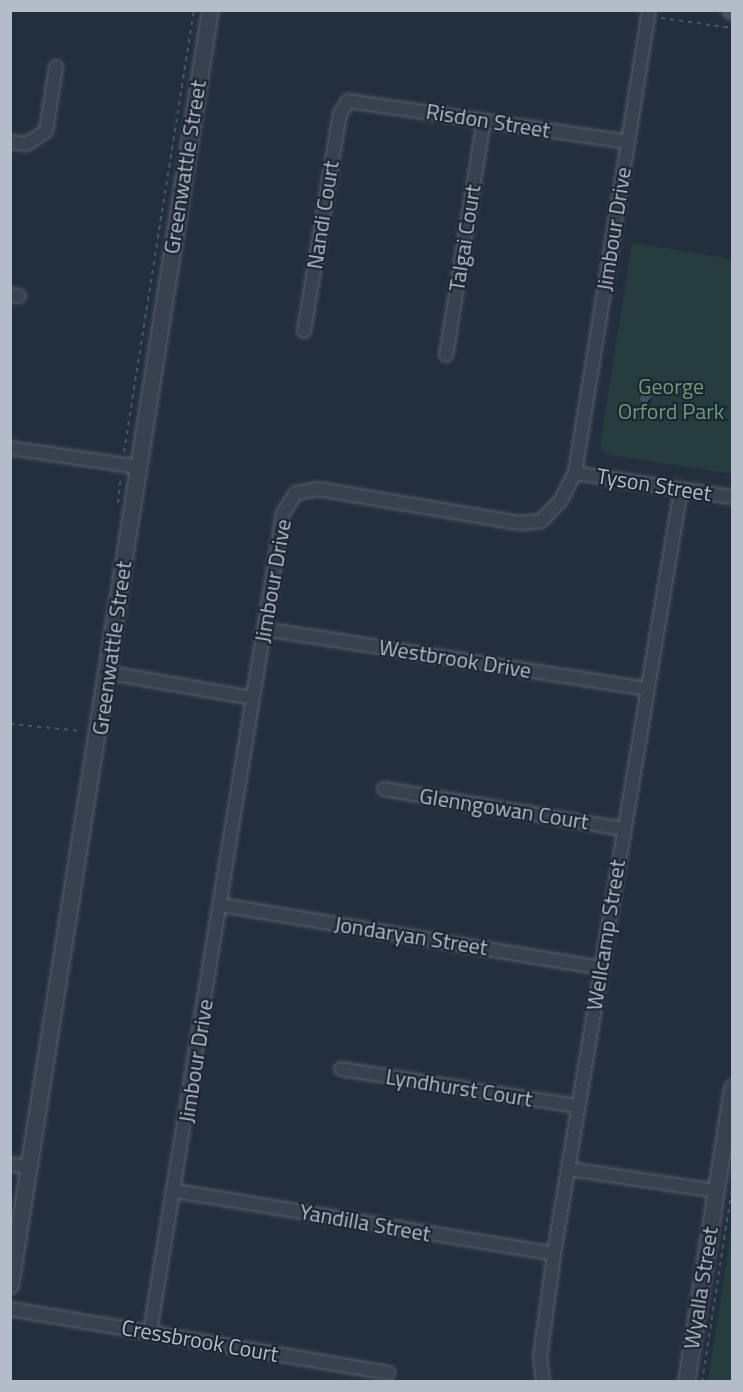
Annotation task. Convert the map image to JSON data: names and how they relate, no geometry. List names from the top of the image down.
{
  "streets": {
    "street": [
      "Risdon Street",
      "Greenwattle Street",
      "Nandi Court",
      "Jimbour Drive",
      "Talgai Court",
      "Tyson Street",
      "Westbrook Drive",
      "Glenngowan Court",
      "Wellcamp Street",
      "Jondaryan Street",
      "Lyndhurst Court",
      "Yandilla Street",
      "Wyalla Street",
      "Cressbrook Court"
    ]
  },
  "crossings": [
    ["Risdon Street", "Nandi Court"],
    ["Risdon Street", "Jimbour Drive"],
    ["Risdon Street", "Talgai Court"],
    ["Jimbour Drive", "Tyson Street"],
    ["Jimbour Drive", "Westbrook Drive"],
    ["Jimbour Drive", "Jondaryan Street"],
    ["Jimbour Drive", "Yandilla Street"],
    ["Jimbour Drive", "Cressbrook Court"],
    ["Tyson Street", "Wellcamp Street"],
    ["Westbrook Drive", "Wellcamp Street"],
    ["Glenngowan Court", "Wellcamp Street"],
    ["Wellcamp Street", "Jondaryan Street"],
    ["Wellcamp Street", "Lyndhurst Court"],
    ["Wellcamp Street", "Yandilla Street"]
  ],
  "parks": ["George Orford Park"]
}
